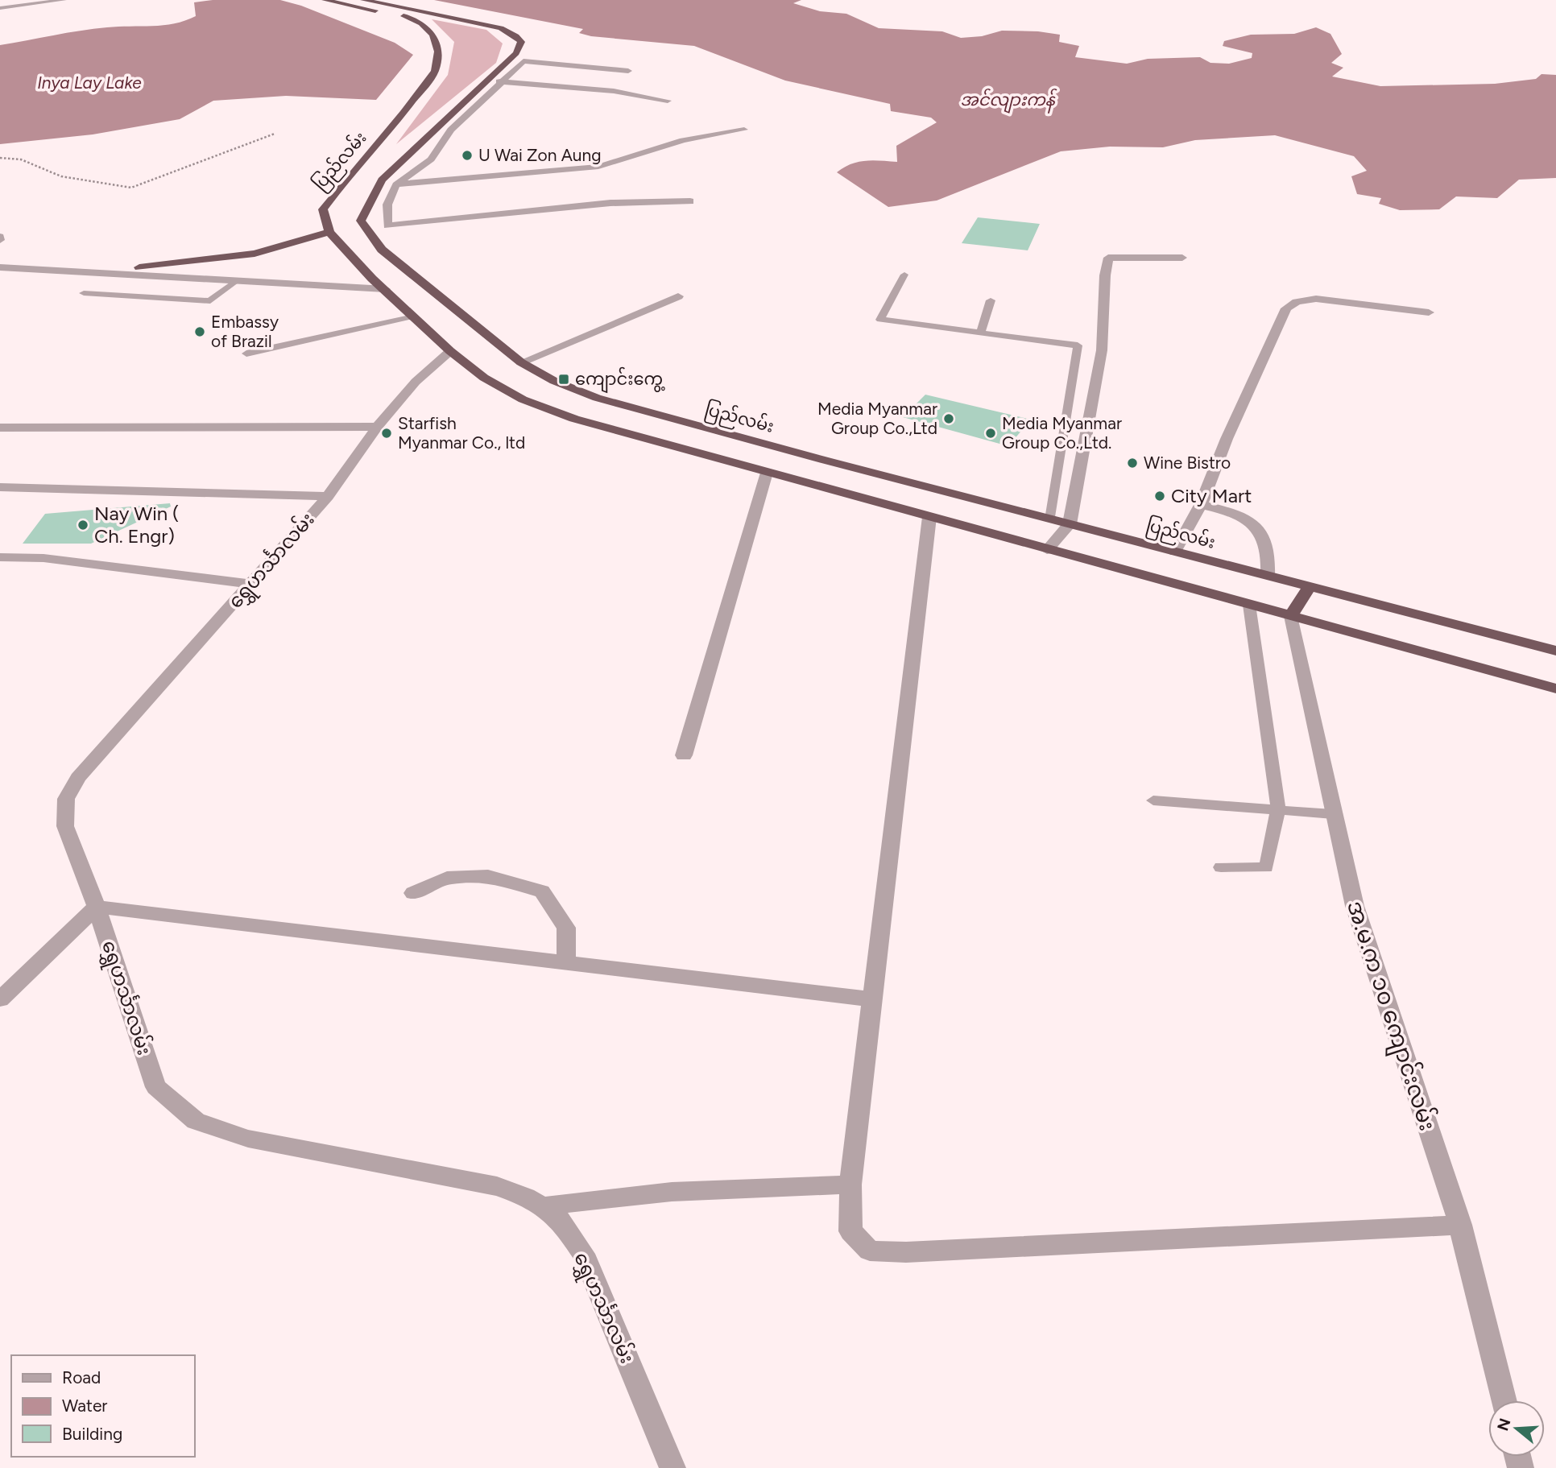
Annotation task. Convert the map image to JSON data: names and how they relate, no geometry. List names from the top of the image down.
{
  "streets": {
    "highway": ["ပြည်လမ်း"],
    "street": ["ရွှေဟင်္သာလမ်း", "အ.မ.က ၁၀ ကျောင်းလမ်း"]
  },
  "water": ["Inya Lay Lake", "အင်လျားကန်"],
  "places": {
    "other": [
      "U Wai Zon Aung",
      "Embassy of Brazil",
      "Media Myanmar Group Co.,Ltd",
      "Starfish Myanmar Co., ltd",
      "Media Myanmar Group Co.,Ltd.",
      "Wine Bistro",
      "City Mart",
      "Nay Win ( Ch. Engr)"
    ],
    "transit": ["ကျောင်းကွေ့"]
  },
  "legend": ["Road", "Water", "Building"],
  "north": "left"
}
